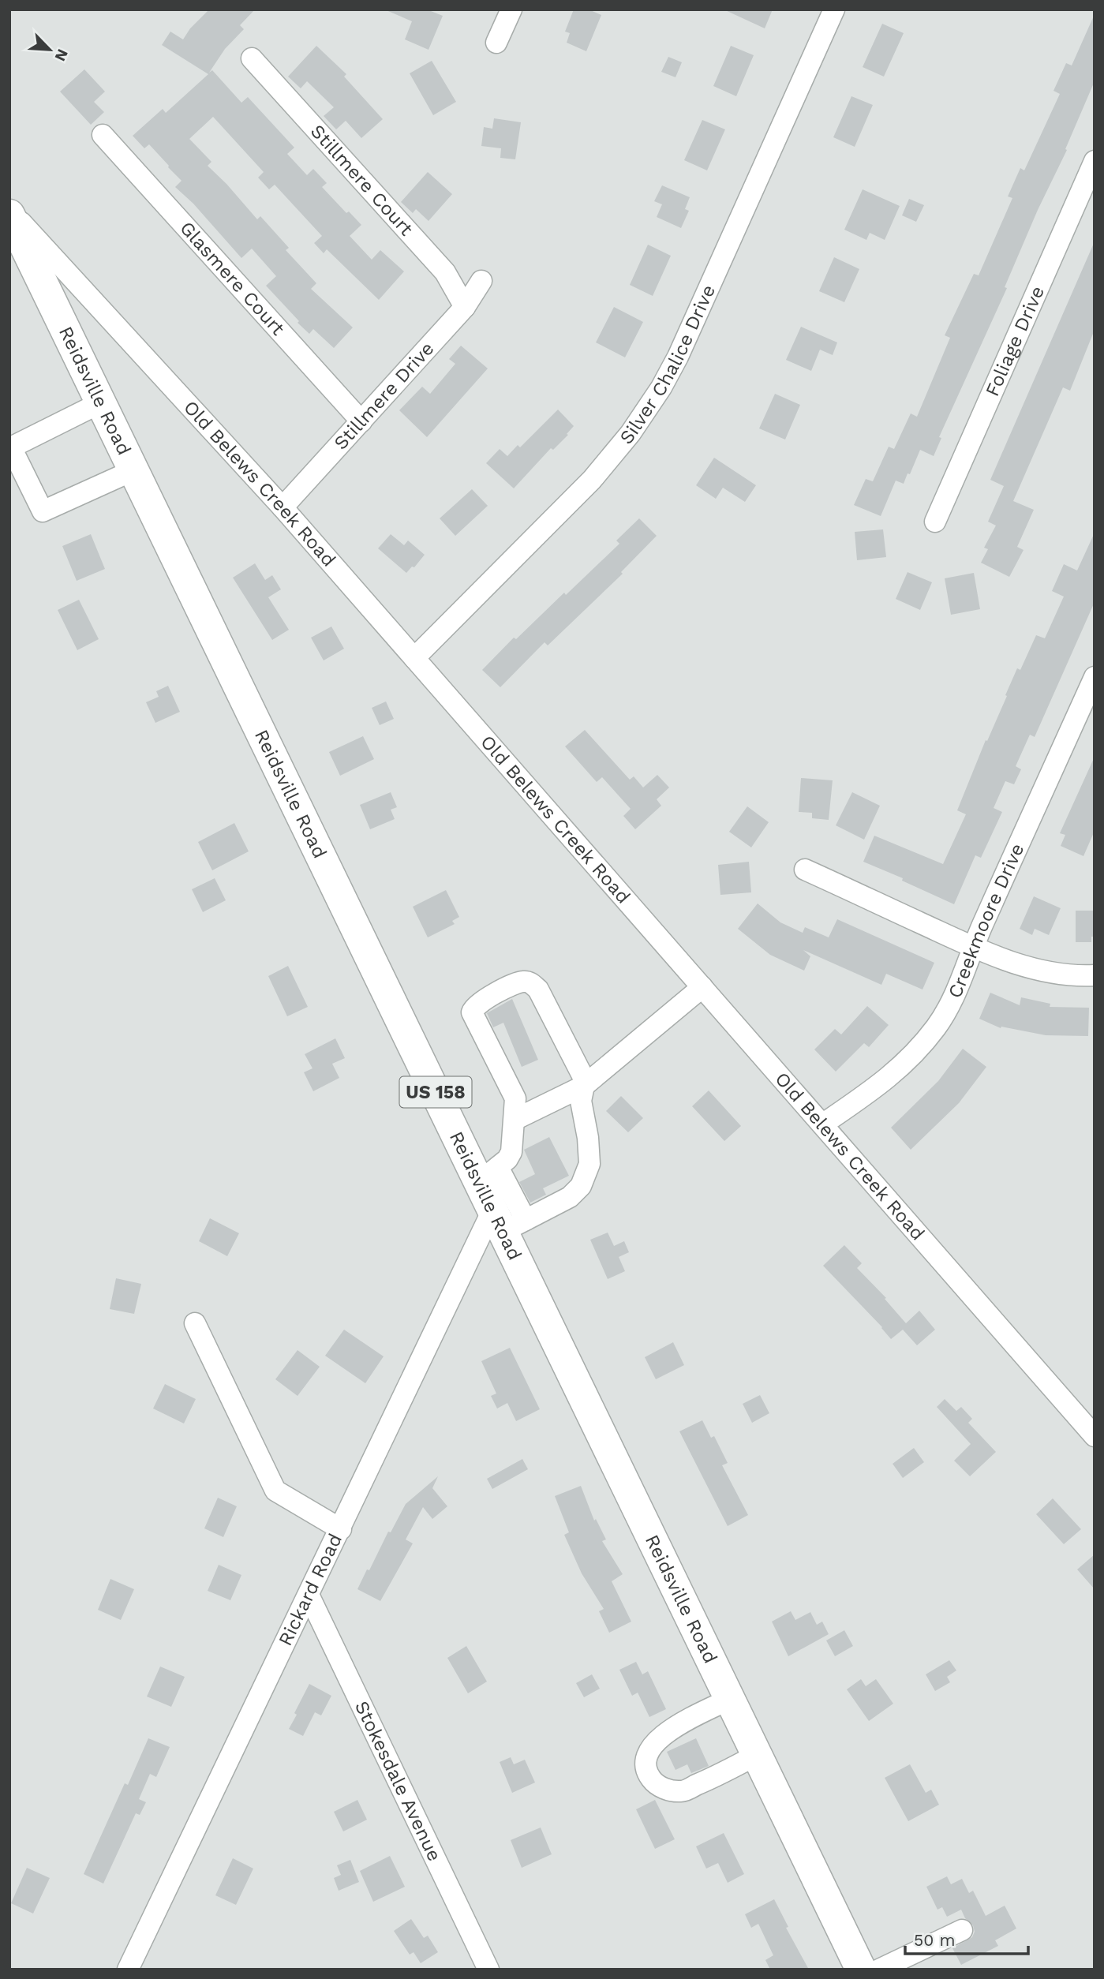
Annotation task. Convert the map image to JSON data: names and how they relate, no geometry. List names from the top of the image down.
{
  "streets": {
    "highway": ["Reidsville Road", "US 158"],
    "street": [
      "Stillmere Court",
      "Glasmere Court",
      "Foliage Drive",
      "Silver Chalice Drive",
      "Stillmere Drive",
      "Old Belews Creek Road",
      "Creekmoore Drive",
      "Rickard Road",
      "Stokesdale Avenue"
    ]
  },
  "crossings": [
    ["Stillmere Court", "Stillmere Drive"],
    ["Glasmere Court", "Stillmere Drive"],
    ["Silver Chalice Drive", "Old Belews Creek Road"],
    ["Reidsville Road", "Rickard Road"],
    ["Stillmere Drive", "Old Belews Creek Road"],
    ["Old Belews Creek Road", "Creekmoore Drive"],
    ["Rickard Road", "Stokesdale Avenue"]
  ],
  "scale_bar": "50 m",
  "north": "bottom right"
}
